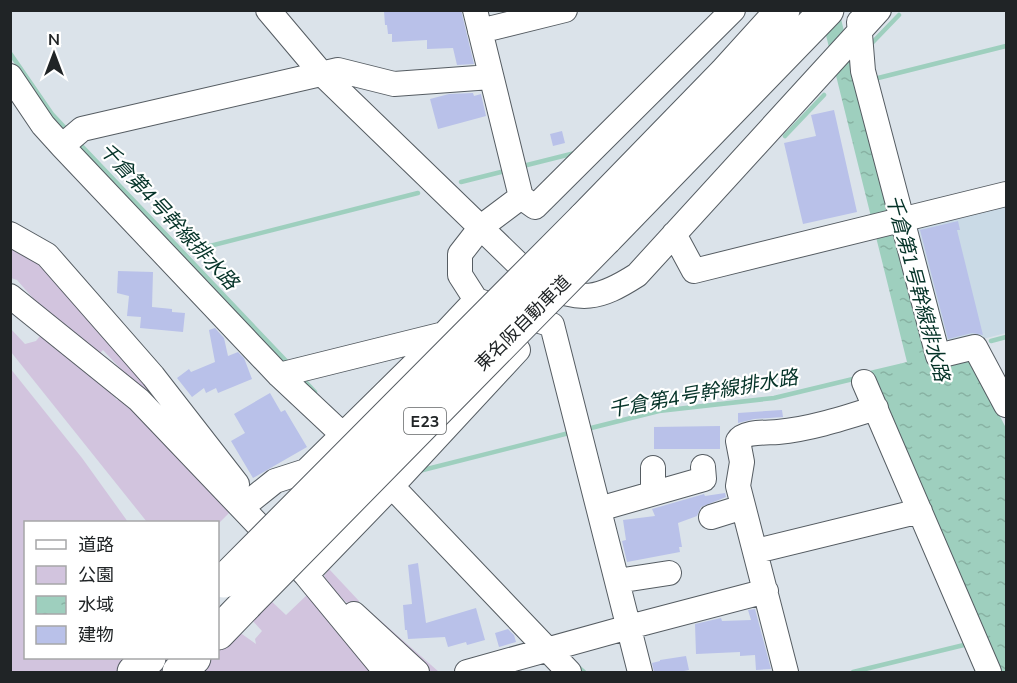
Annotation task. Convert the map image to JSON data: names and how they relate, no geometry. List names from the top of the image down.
{
  "streets": {
    "highway": ["東名阪自動車道", "E23"]
  },
  "water": ["千倉第4号幹線排水路", "千倉第1号幹線排水路"],
  "legend": [
    "道路",
    "公園",
    "水域",
    "建物"
  ],
  "north": "top"
}
